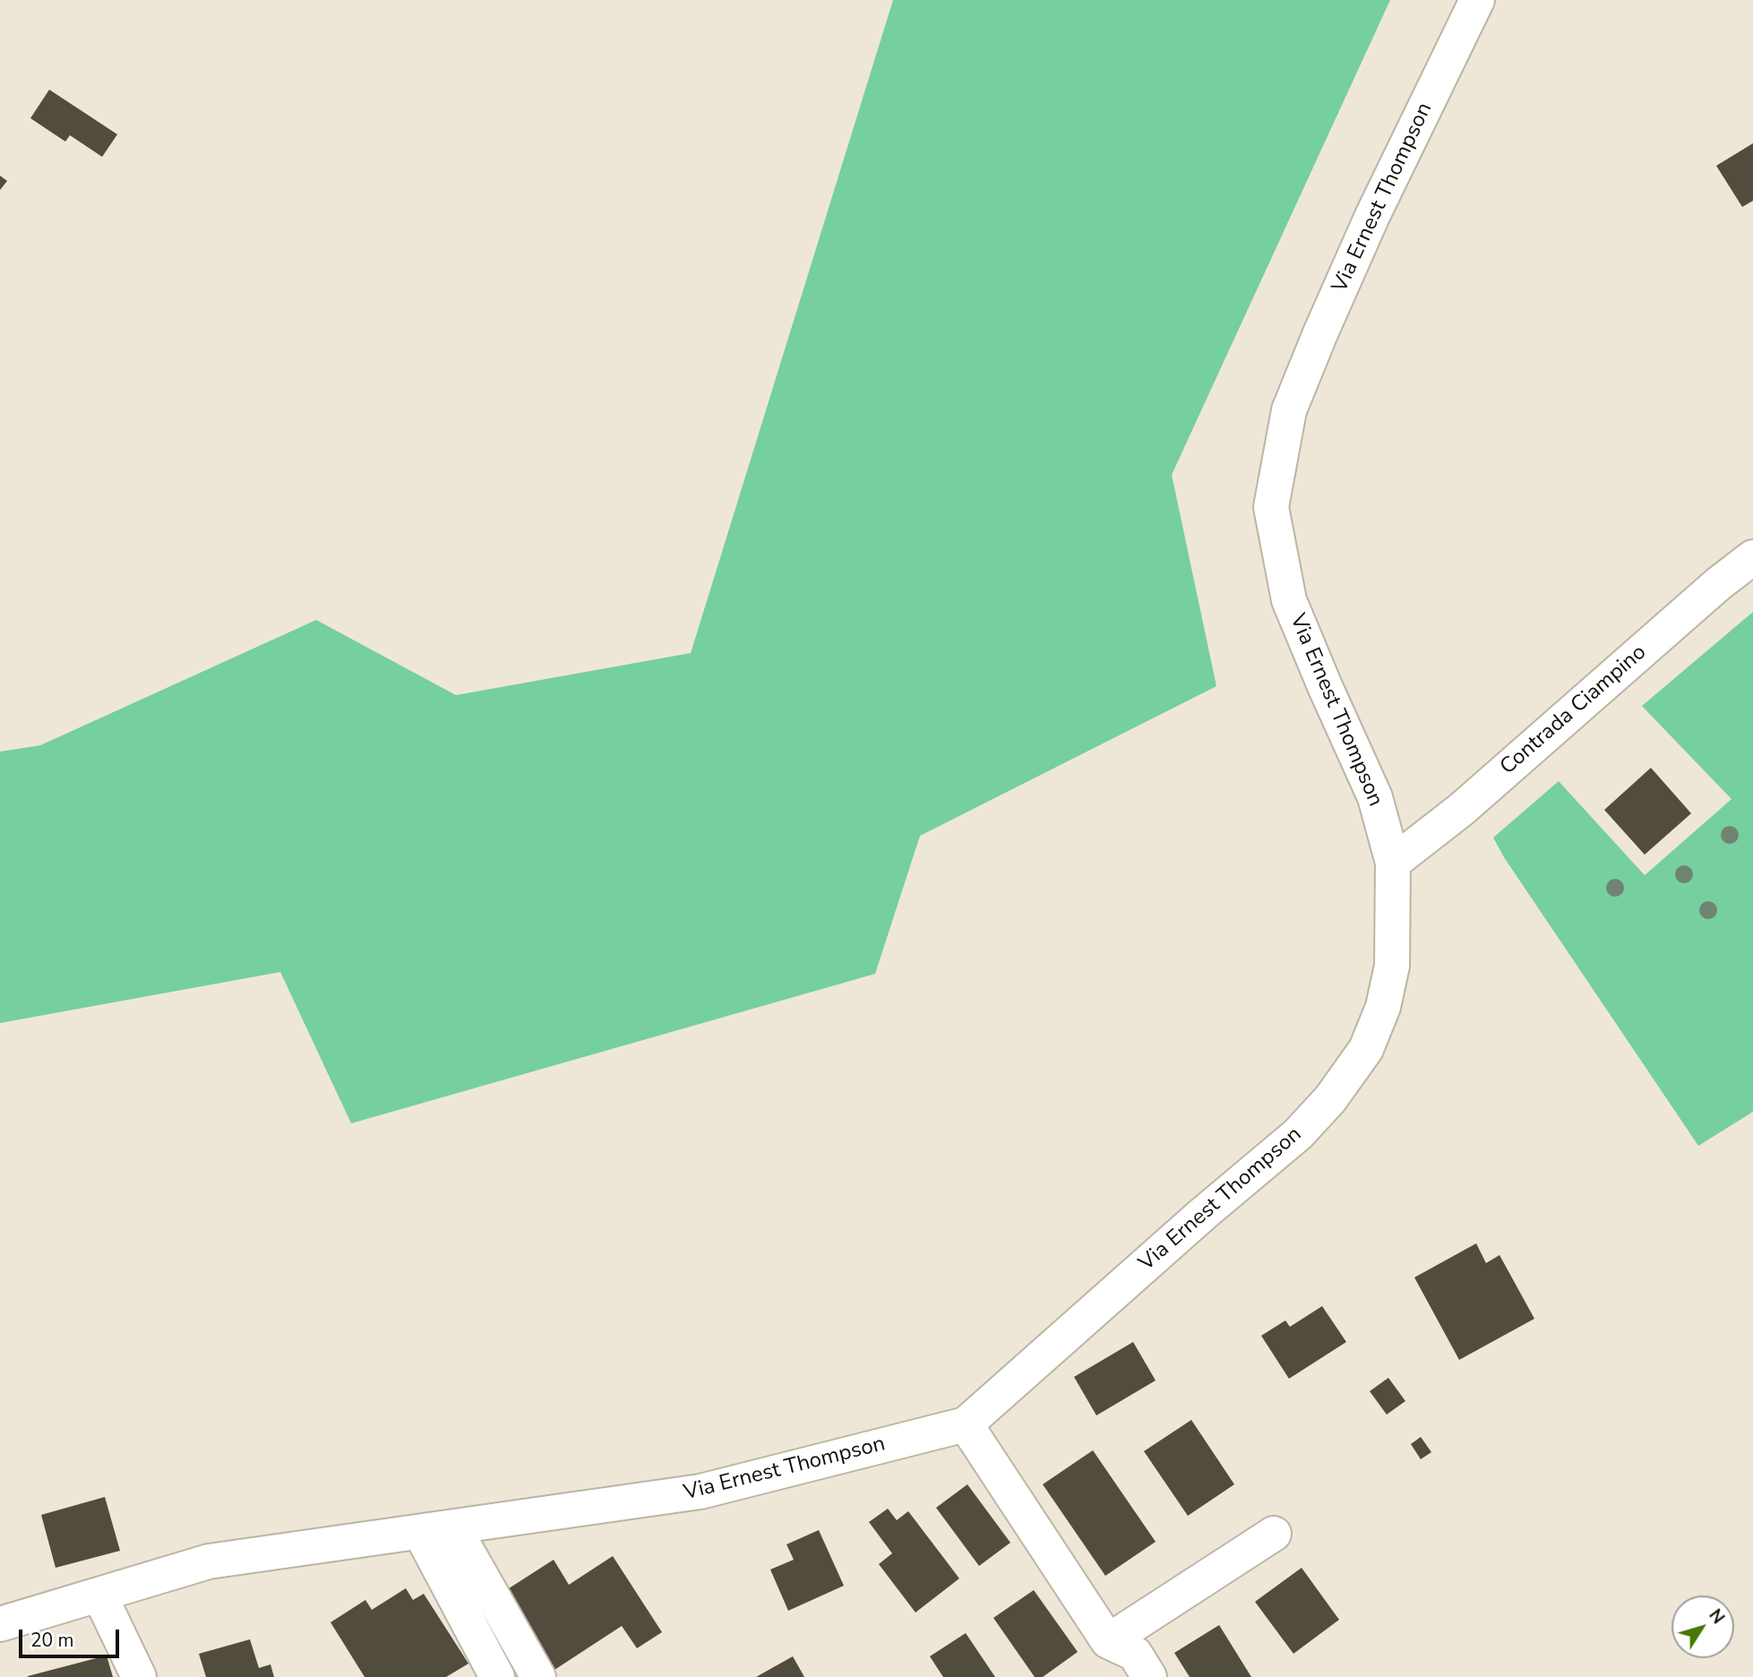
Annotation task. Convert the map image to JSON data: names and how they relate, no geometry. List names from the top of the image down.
{
  "streets": {
    "street": ["Via Ernest Thompson", "Contrada Ciampino"]
  },
  "crossings": [
    ["Via Ernest Thompson", "Contrada Ciampino"]
  ],
  "scale_bar": "20 m",
  "north": "top right"
}
